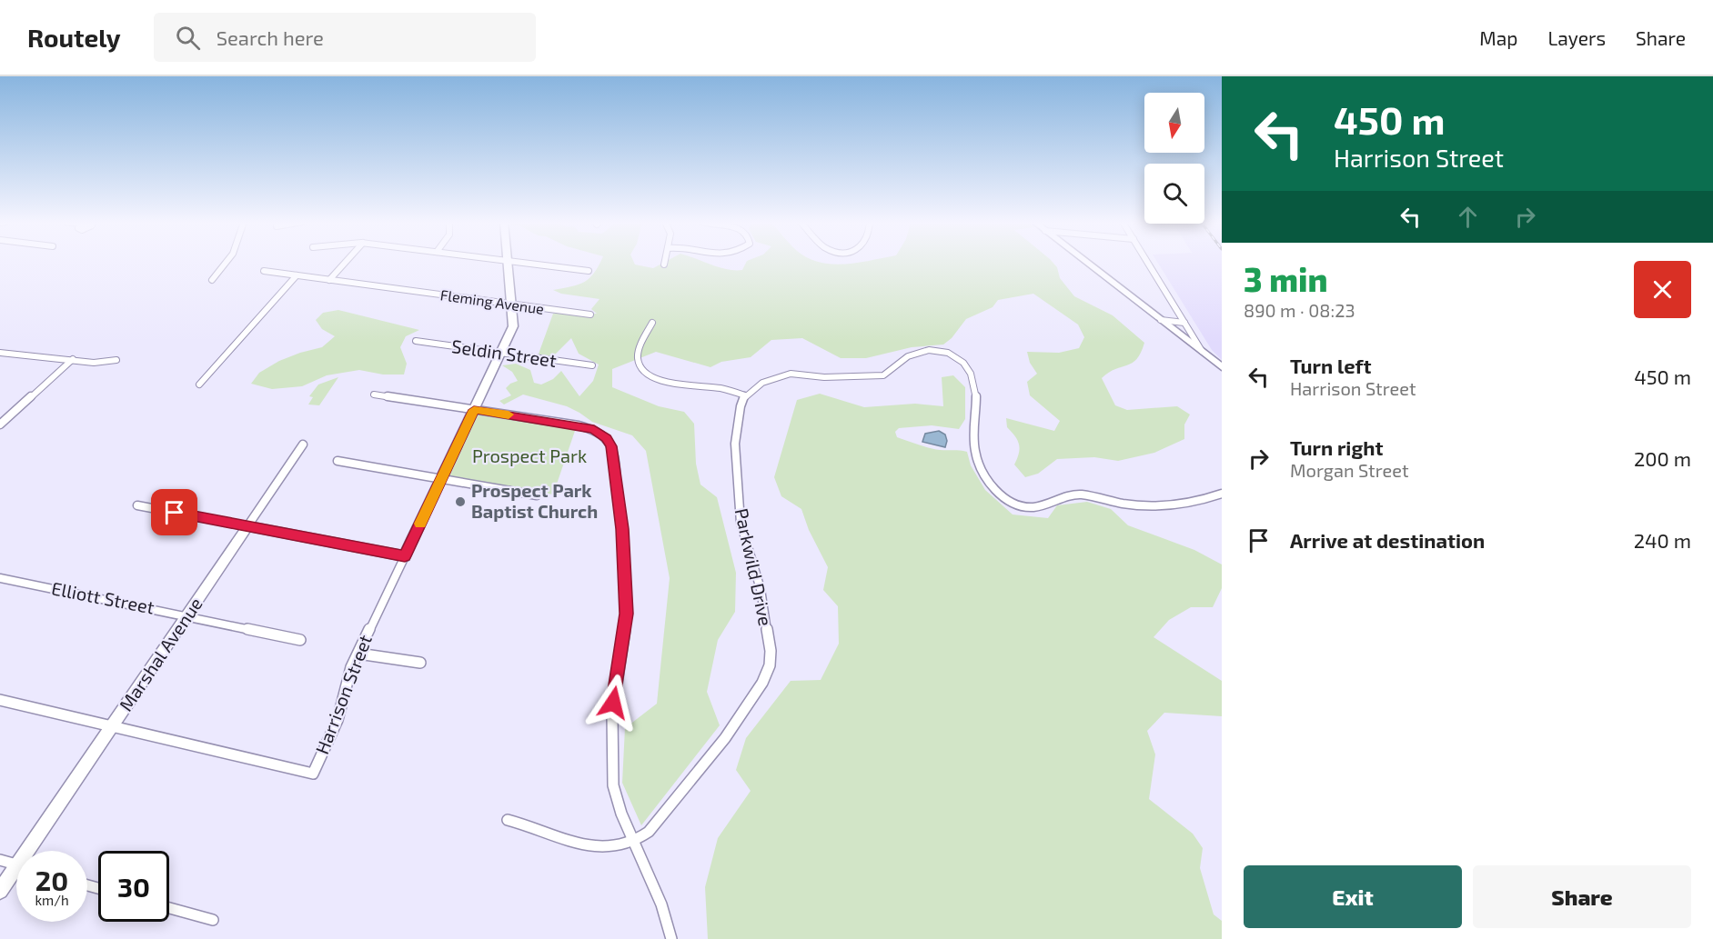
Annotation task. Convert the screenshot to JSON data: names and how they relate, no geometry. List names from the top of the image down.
{
  "streets": {
    "street": [
      "Fleming Avenue",
      "Seldin Street",
      "Parkwild Drive",
      "Elliott Street",
      "Marshal Avenue",
      "Harrison Street"
    ]
  },
  "crossings": [
    ["Fleming Avenue", "Harrison Street"],
    ["Seldin Street", "Harrison Street"],
    ["Elliott Street", "Marshal Avenue"],
    ["Marshal Avenue", "Harrison Street"]
  ],
  "parks": ["Prospect Park"],
  "places": ["Prospect Park Baptist Church"],
  "north": "bottom",
  "page": {
    "header": "Routely",
    "search": "Search here",
    "nav": ["Map", "Layers", "Share"],
    "turn": ["450 m", "Harrison Street"],
    "heading": ["3 min", "890 m · 08:23"],
    "list": [
      {
        "name": "Turn left",
        "note": "Harrison Street",
        "value": "450 m"
      },
      {
        "name": "Turn right",
        "note": "Morgan Street",
        "value": "200 m"
      },
      {
        "name": "Arrive at destination",
        "value": "240 m"
      }
    ],
    "speed": "20 km/h",
    "limit": "30",
    "buttons": ["Exit", "Share"]
  }
}
